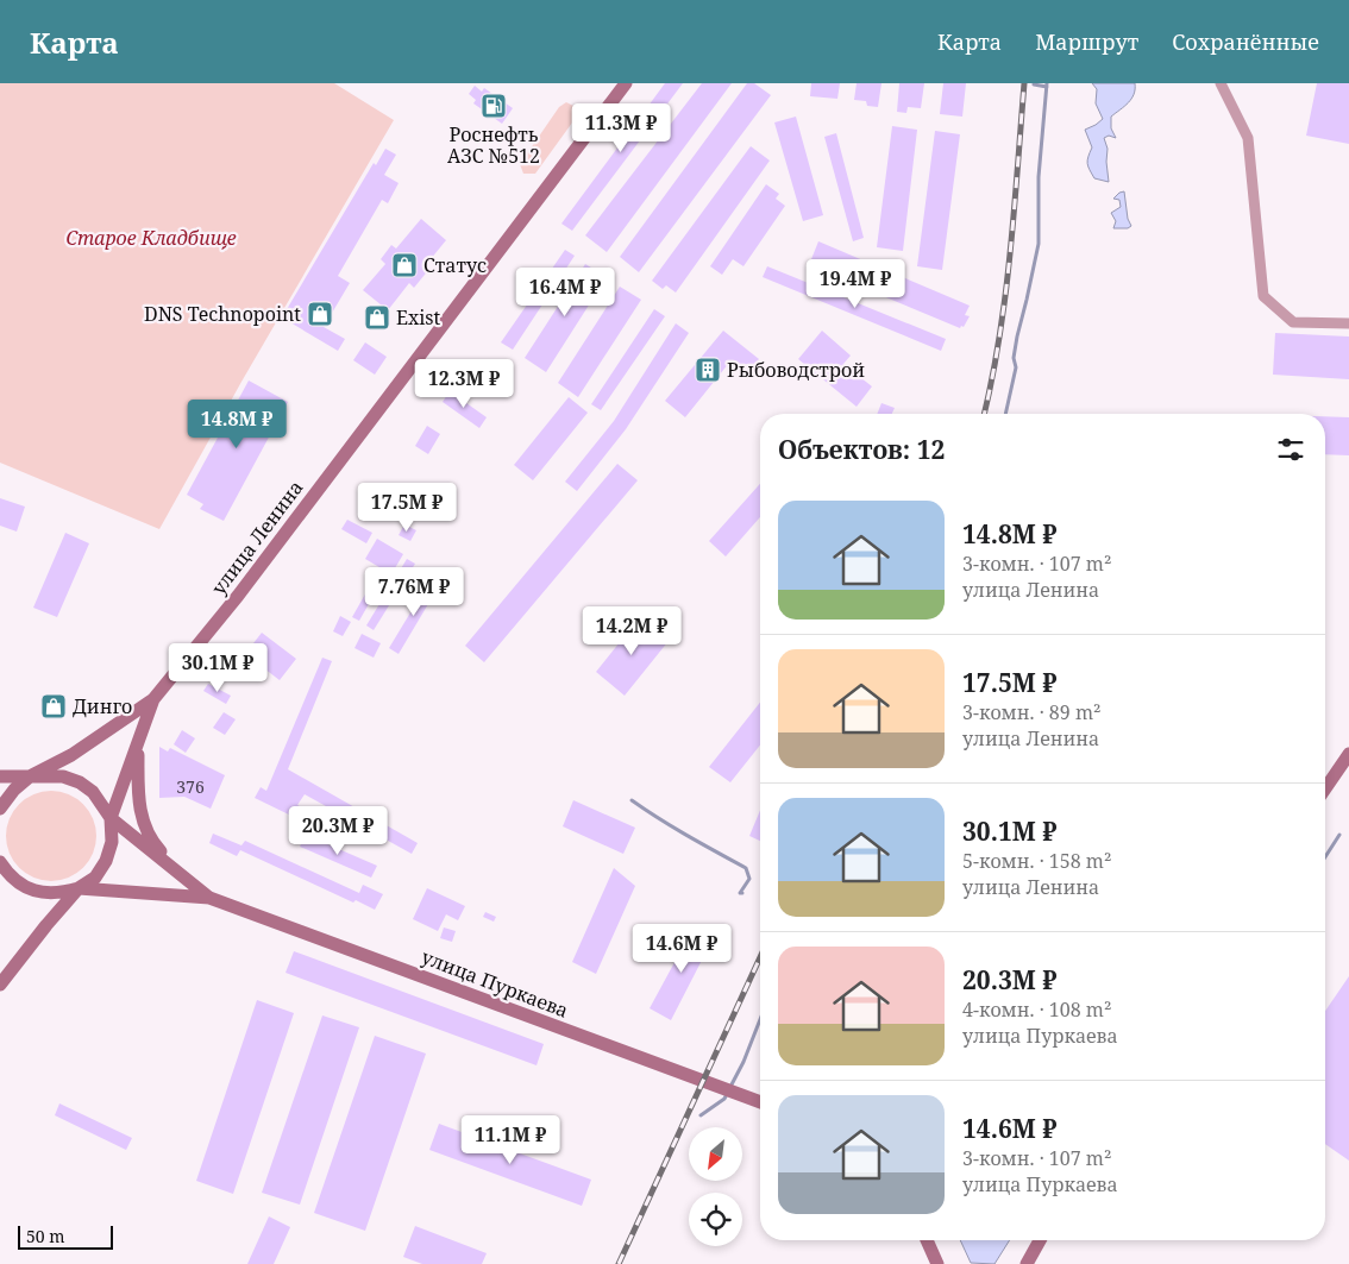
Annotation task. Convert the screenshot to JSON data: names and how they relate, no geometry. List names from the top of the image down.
{
  "streets": {
    "main road": ["улица Ленина", "улица Пуркаева"]
  },
  "parks": ["Старое Кладбище"],
  "places": {
    "fuel station": ["Роснефть АЗС №512"],
    "shop": [
      "Статус",
      "DNS Technopoint",
      "Exist",
      "Динго"
    ],
    "building": ["Рыбоводстрой"]
  },
  "house_numbers": ["376"],
  "scale_bar": "50 m",
  "north": "bottom left",
  "page": {
    "header": "Карта",
    "nav": ["Карта", "Маршрут", "Сохранённые"],
    "price": [
      "11.3M ₽",
      "19.4M ₽",
      "16.4M ₽",
      "12.3M ₽",
      "14.8M ₽",
      "17.5M ₽",
      "7.76M ₽",
      "14.2M ₽",
      "30.1M ₽",
      "20.3M ₽",
      "14.6M ₽",
      "11.1M ₽"
    ],
    "heading": "Объектов: 12",
    "list": [
      {
        "name": "14.8M ₽",
        "note": "3-комн. · 107 m² · улица Ленина"
      },
      {
        "name": "17.5M ₽",
        "note": "3-комн. · 89 m² · улица Ленина"
      },
      {
        "name": "30.1M ₽",
        "note": "5-комн. · 158 m² · улица Ленина"
      },
      {
        "name": "20.3M ₽",
        "note": "4-комн. · 108 m² · улица Пуркаева"
      },
      {
        "name": "14.6M ₽",
        "note": "3-комн. · 107 m² · улица Пуркаева"
      }
    ],
    "scale": "50 m"
  }
}
